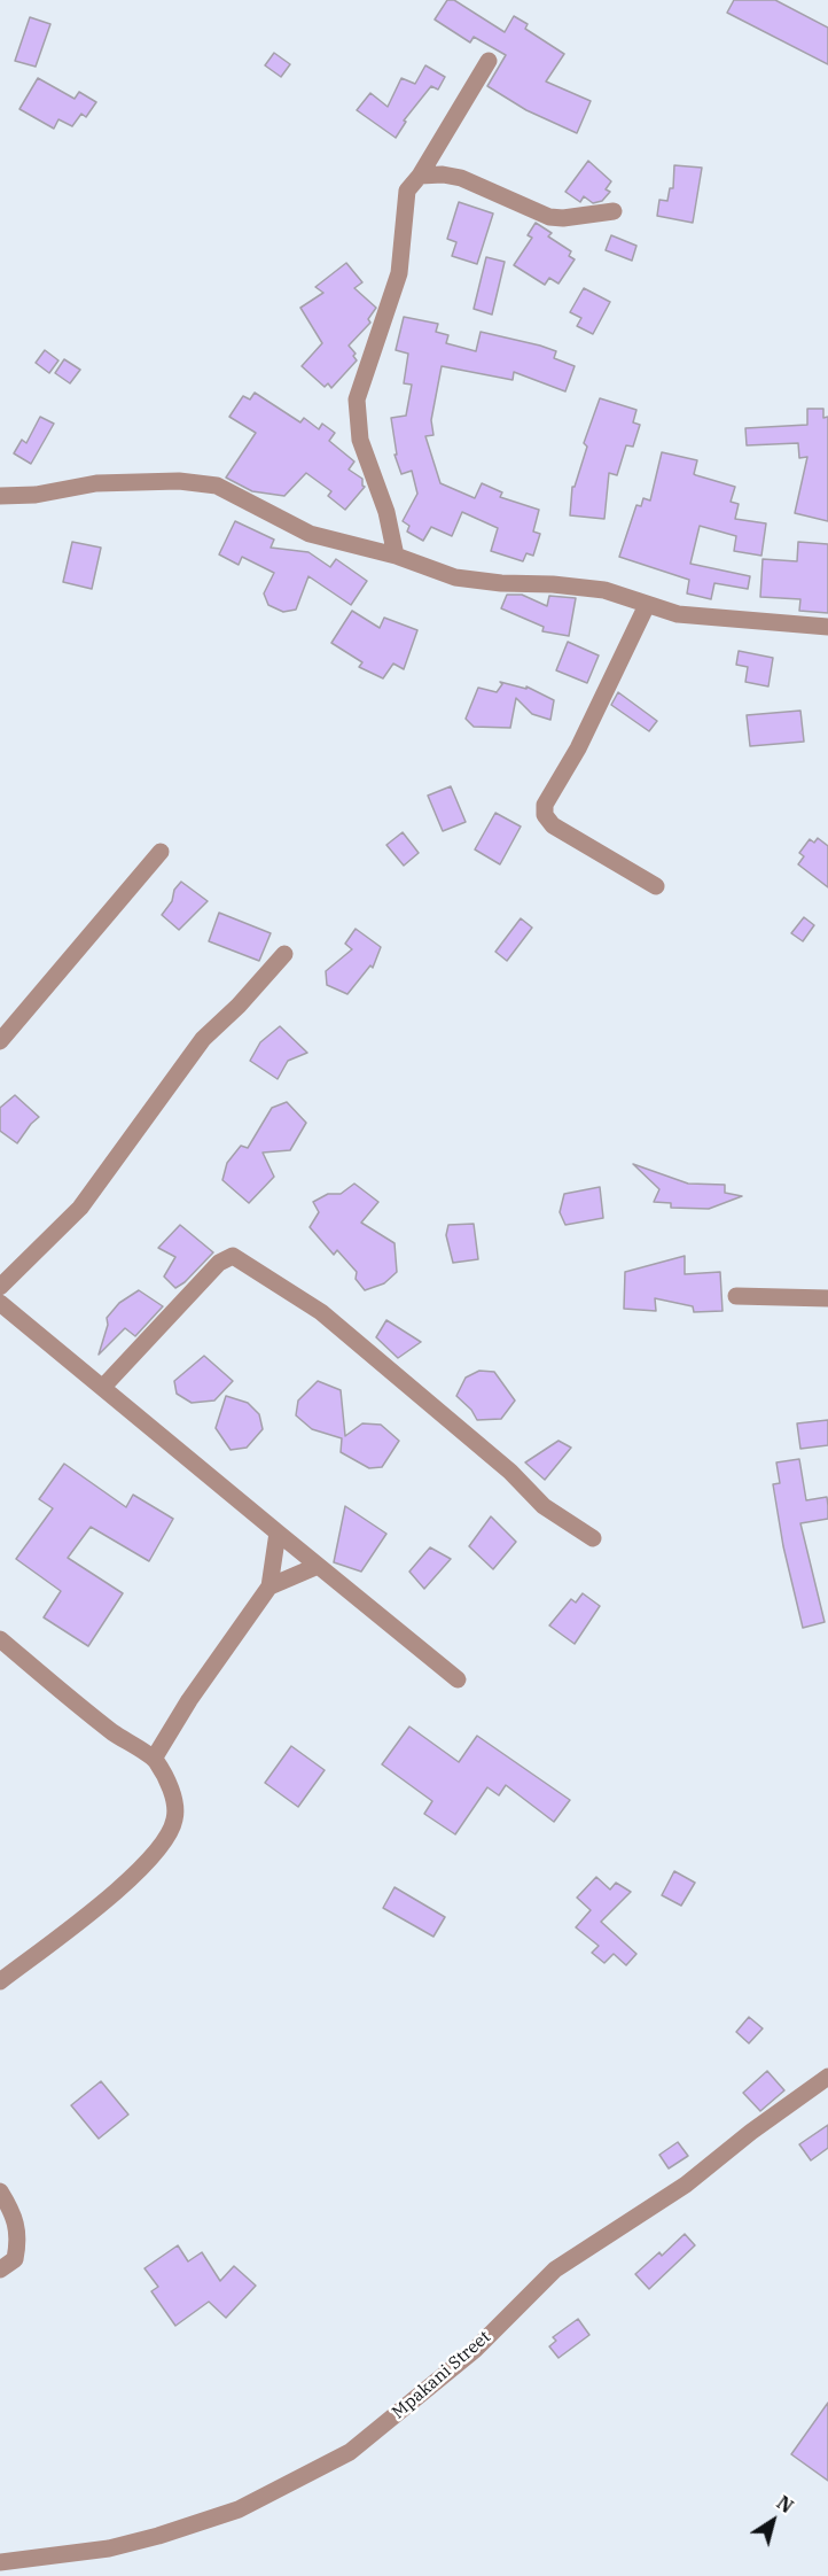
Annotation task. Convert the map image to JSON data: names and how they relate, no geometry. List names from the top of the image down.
{
  "streets": {
    "street": ["Mpakani Street"]
  },
  "north": "top right"
}
